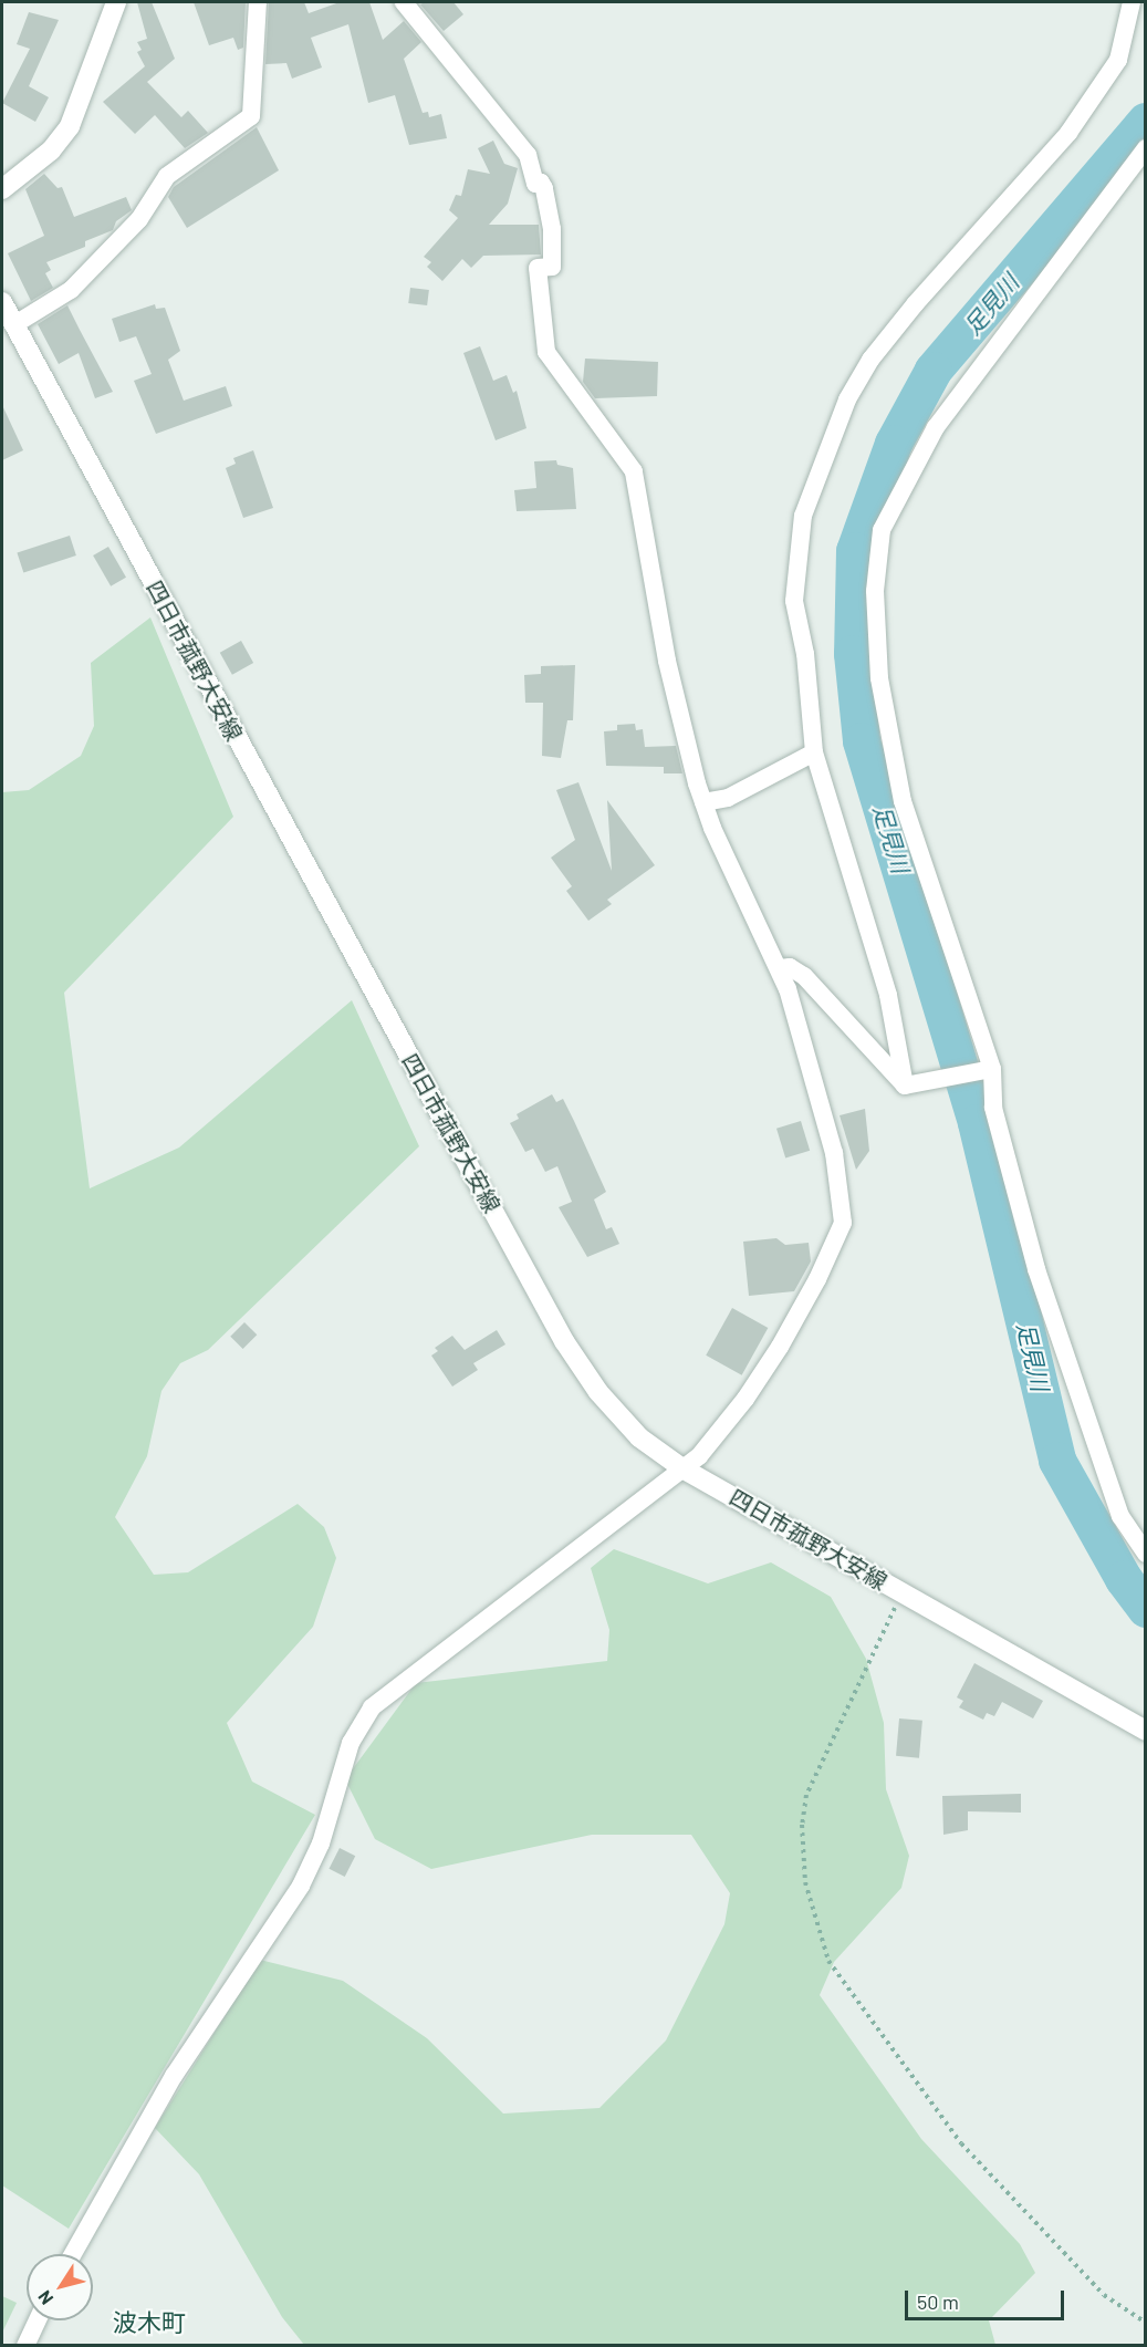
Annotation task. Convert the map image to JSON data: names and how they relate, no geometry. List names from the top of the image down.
{
  "streets": {
    "main road": ["四日市菰野大安線"]
  },
  "districts": ["波木町"],
  "water": ["足見川"],
  "scale_bar": "50 m",
  "north": "bottom left"
}
